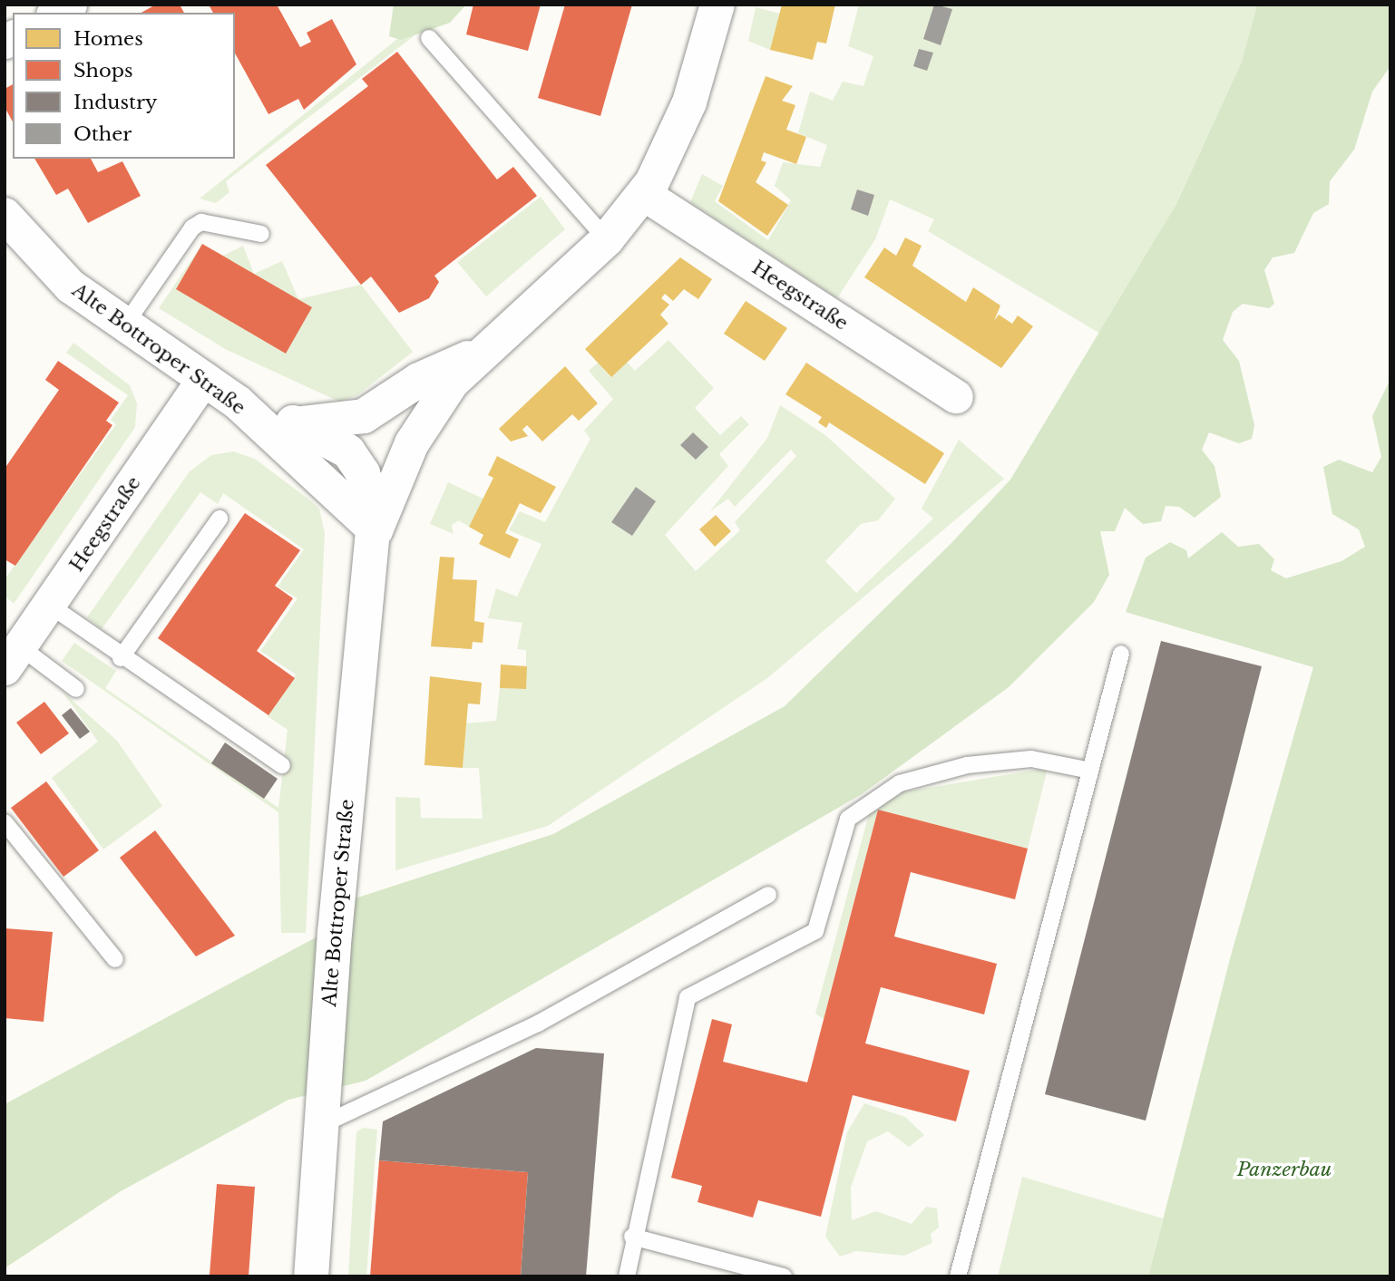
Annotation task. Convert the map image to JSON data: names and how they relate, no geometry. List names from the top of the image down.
{
  "streets": {
    "street": ["Heegstraße", "Alte Bottroper Straße"]
  },
  "crossings": [
    ["Heegstraße", "Alte Bottroper Straße"]
  ],
  "parks": ["Panzerbau"],
  "legend": [
    "Homes",
    "Shops",
    "Industry",
    "Other"
  ]
}
